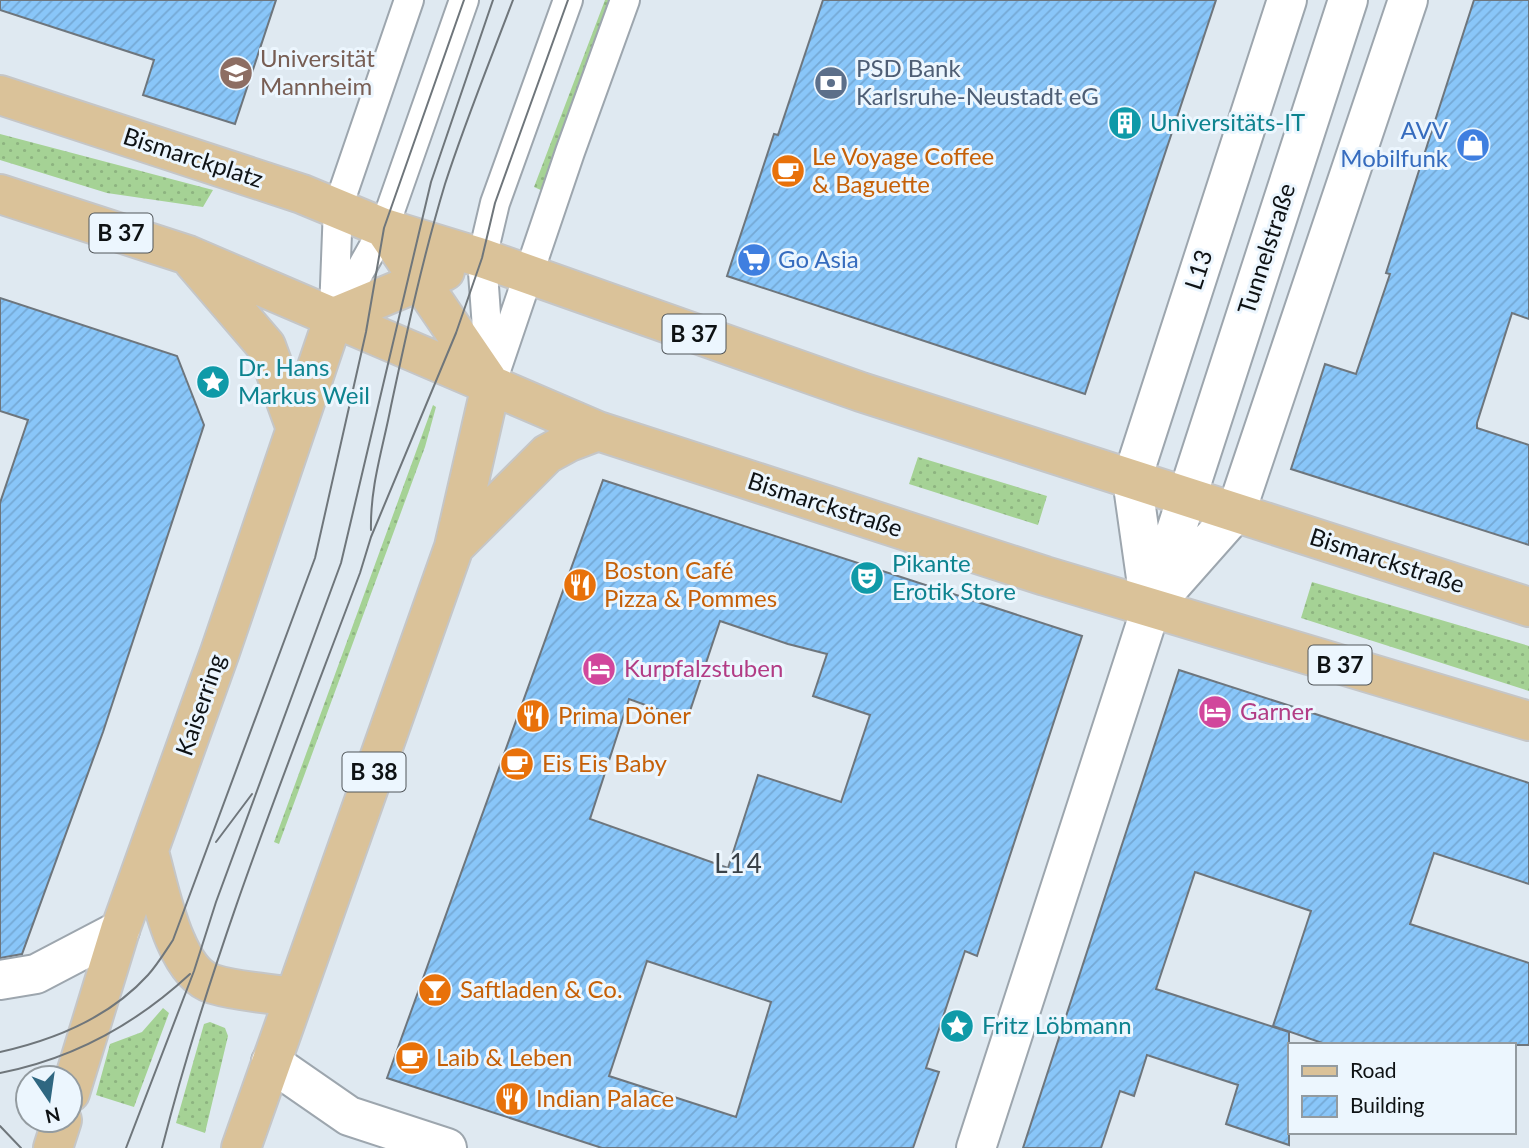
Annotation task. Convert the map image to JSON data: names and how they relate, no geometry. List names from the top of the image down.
{
  "streets": {
    "main road": [
      "Bismarckplatz",
      "B 37",
      "Bismarckstraße",
      "Kaiserring",
      "B 38"
    ],
    "street": ["Tunnelstraße", "L13"]
  },
  "crossings": [
    ["Bismarckplatz", "B 37"],
    ["B 37", "Bismarckstraße"],
    ["B 37", "Kaiserring"],
    ["Tunnelstraße", "Bismarckstraße"],
    ["L13", "Bismarckstraße"],
    ["Bismarckstraße", "Kaiserring"],
    ["Bismarckstraße", "B 38"]
  ],
  "districts": ["L14"],
  "places": {
    "school or university": ["Universität Mannheim"],
    "bank": ["PSD Bank Karlsruhe-Neustadt eG"],
    "building": ["Universitäts-IT"],
    "shop": ["AVV Mobilfunk"],
    "cafe": ["Le Voyage Coffee & Baguette", "Eis Eis Baby", "Laib & Leben"],
    "supermarket": ["Go Asia"],
    "place": ["Dr. Hans Markus Weil", "Fritz Löbmann"],
    "theatre": ["Pikante Erotik Store"],
    "restaurant": ["Boston Café Pizza & Pommes", "Prima Döner", "Indian Palace"],
    "hotel": ["Kurpfalzstuben", "Garner"],
    "bar": ["Saftladen & Co."]
  },
  "legend": ["Road", "Building"],
  "north": "bottom"
}
